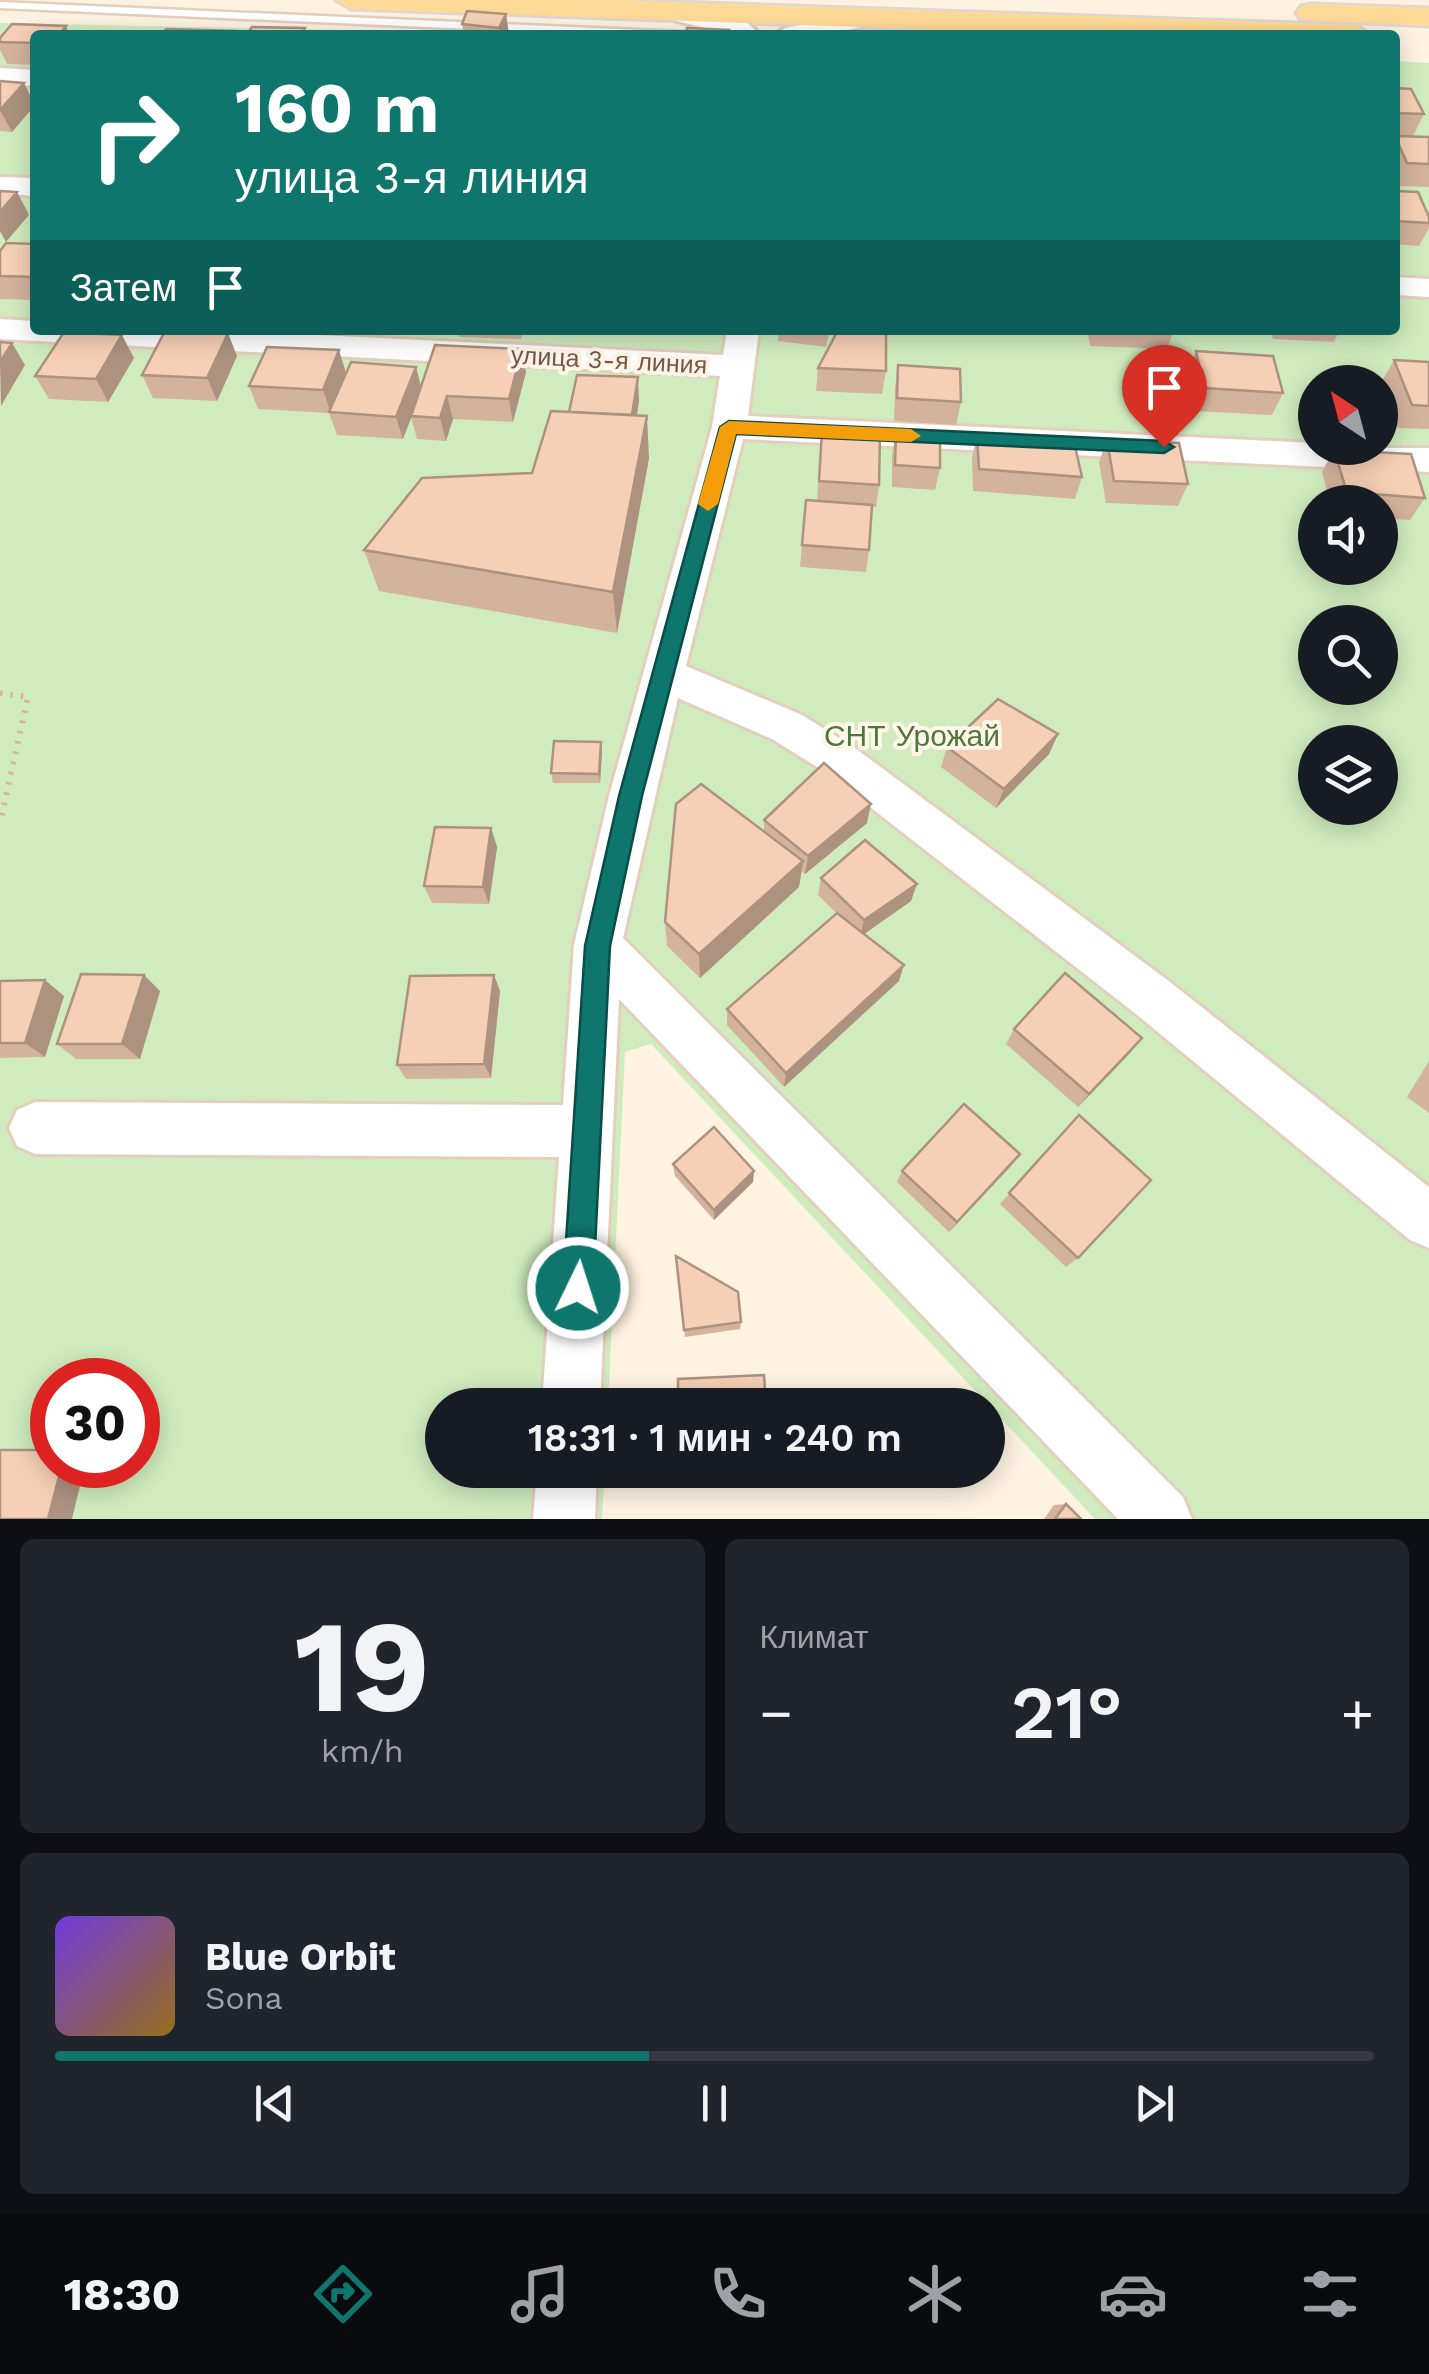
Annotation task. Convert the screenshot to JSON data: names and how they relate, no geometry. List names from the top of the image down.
{
  "streets": {
    "street": ["улица 3-я линия"]
  },
  "parks": ["СНТ Урожай"],
  "north": "top left",
  "page": {
    "turn": ["160 m", "улица 3-я линия"],
    "then": "Затем",
    "limit": "30",
    "trip": "18:31 · 1 мин · 240 m",
    "tile": [
      ["19", "km/h"],
      "Климат"
    ],
    "heat": ["−", "21°", "+"],
    "song": ["Blue Orbit", "Sona"],
    "tabs": "18:30"
  }
}
